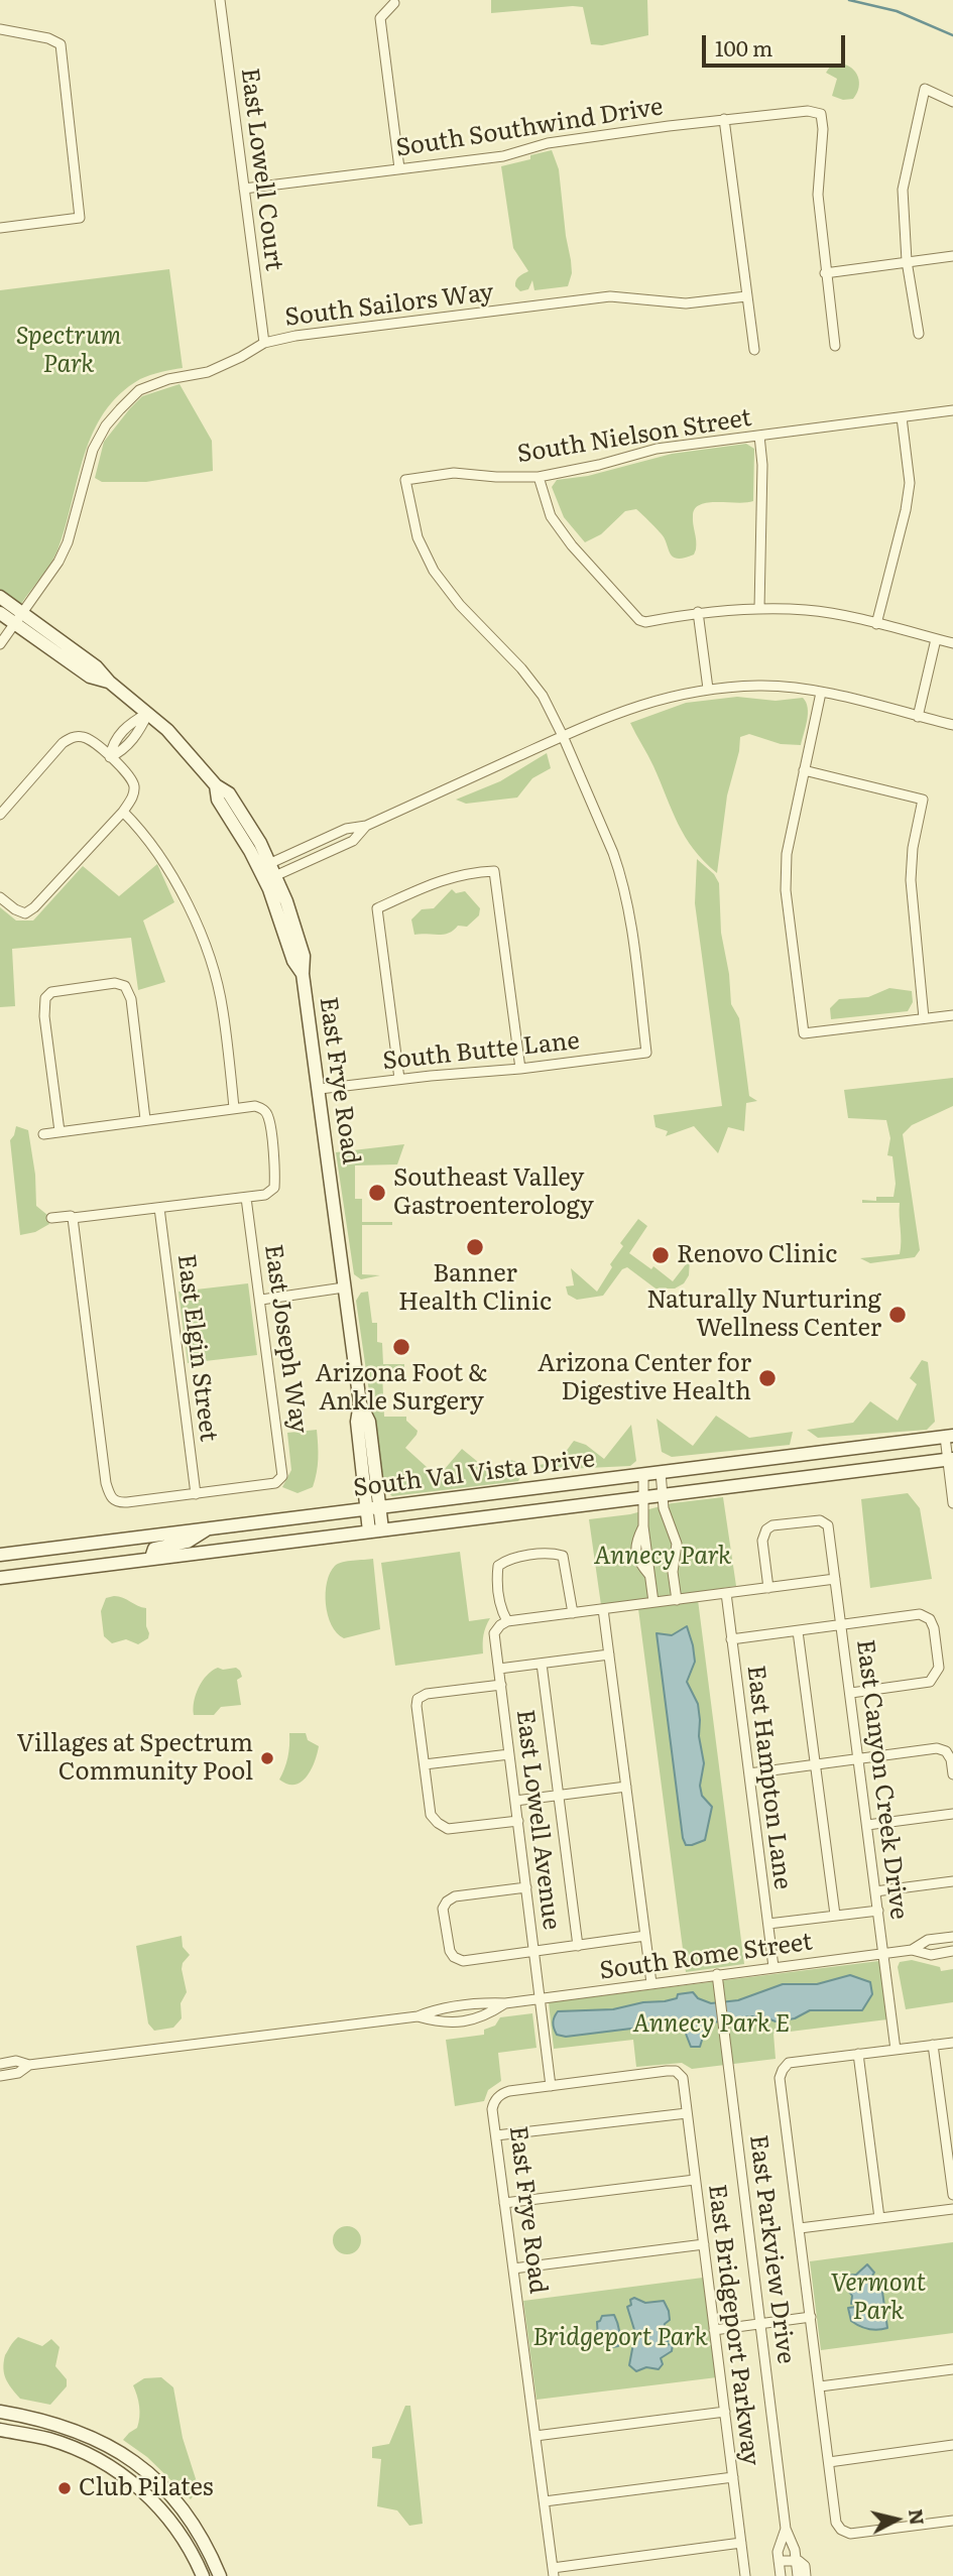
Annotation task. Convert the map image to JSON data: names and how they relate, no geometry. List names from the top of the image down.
{
  "streets": {
    "main road": ["East Frye Road", "South Val Vista Drive"],
    "street": [
      "South Southwind Drive",
      "East Lowell Court",
      "South Sailors Way",
      "South Nielson Street",
      "South Butte Lane",
      "East Joseph Way",
      "East Elgin Street",
      "East Hampton Lane",
      "East Canyon Creek Drive",
      "East Lowell Avenue",
      "South Rome Street",
      "East Parkview Drive",
      "East Bridgeport Parkway"
    ]
  },
  "crossings": [
    ["South Southwind Drive", "East Lowell Court"],
    ["East Lowell Court", "South Sailors Way"],
    ["South Sailors Way", "East Frye Road"],
    ["South Nielson Street", "South Butte Lane"],
    ["South Butte Lane", "East Frye Road"],
    ["East Frye Road", "South Val Vista Drive"],
    ["East Frye Road", "East Lowell Avenue"],
    ["East Frye Road", "East Bridgeport Parkway"],
    ["East Joseph Way", "East Elgin Street"],
    ["East Hampton Lane", "South Rome Street"],
    ["East Canyon Creek Drive", "South Rome Street"],
    ["East Lowell Avenue", "South Rome Street"],
    ["East Lowell Avenue", "East Bridgeport Parkway"],
    ["South Rome Street", "East Parkview Drive"]
  ],
  "parks": [
    "Spectrum Park",
    "Annecy Park",
    "Annecy Park E",
    "Vermont Park",
    "Bridgeport Park"
  ],
  "places": [
    "Southeast Valley Gastroenterology",
    "Banner Health Clinic",
    "Renovo Clinic",
    "Naturally Nurturing Wellness Center",
    "Arizona Foot & Ankle Surgery",
    "Arizona Center for Digestive Health",
    "Villages at Spectrum Community Pool",
    "Club Pilates"
  ],
  "scale_bar": "100 m",
  "north": "right"
}
